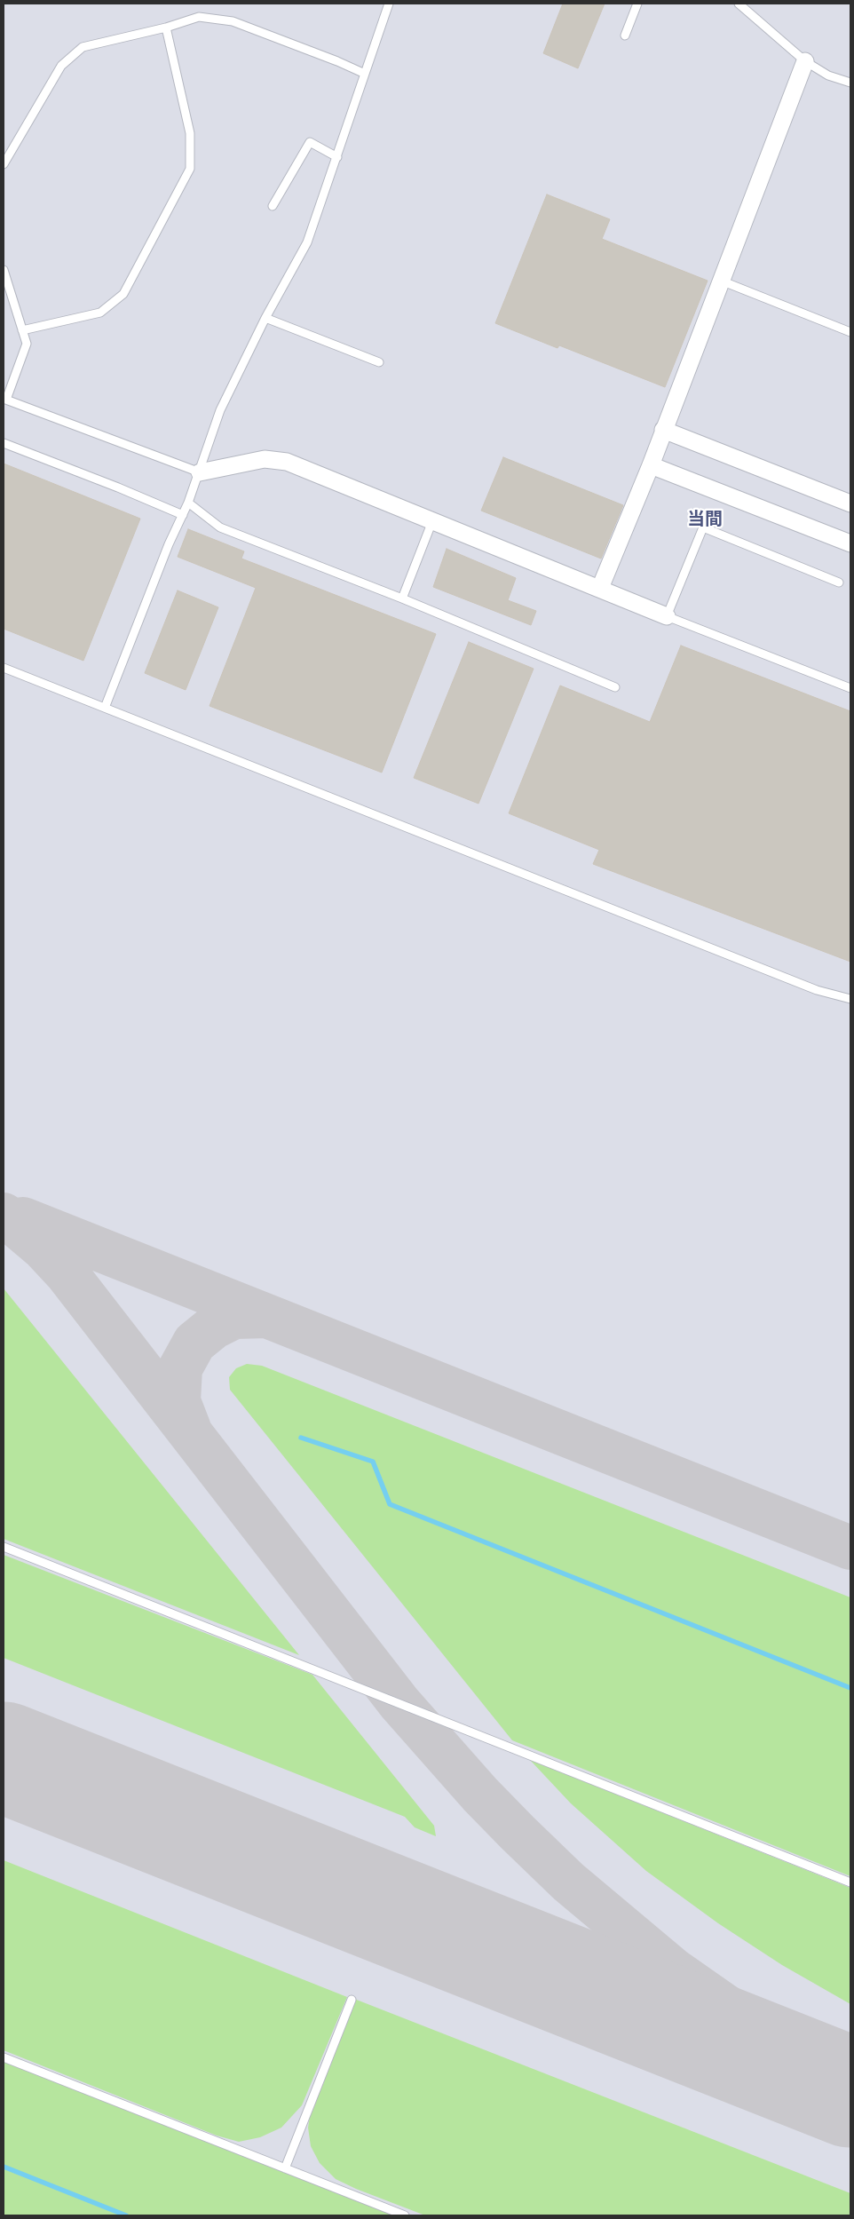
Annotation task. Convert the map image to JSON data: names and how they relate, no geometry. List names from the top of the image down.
{
  "districts": ["当間"]
}
